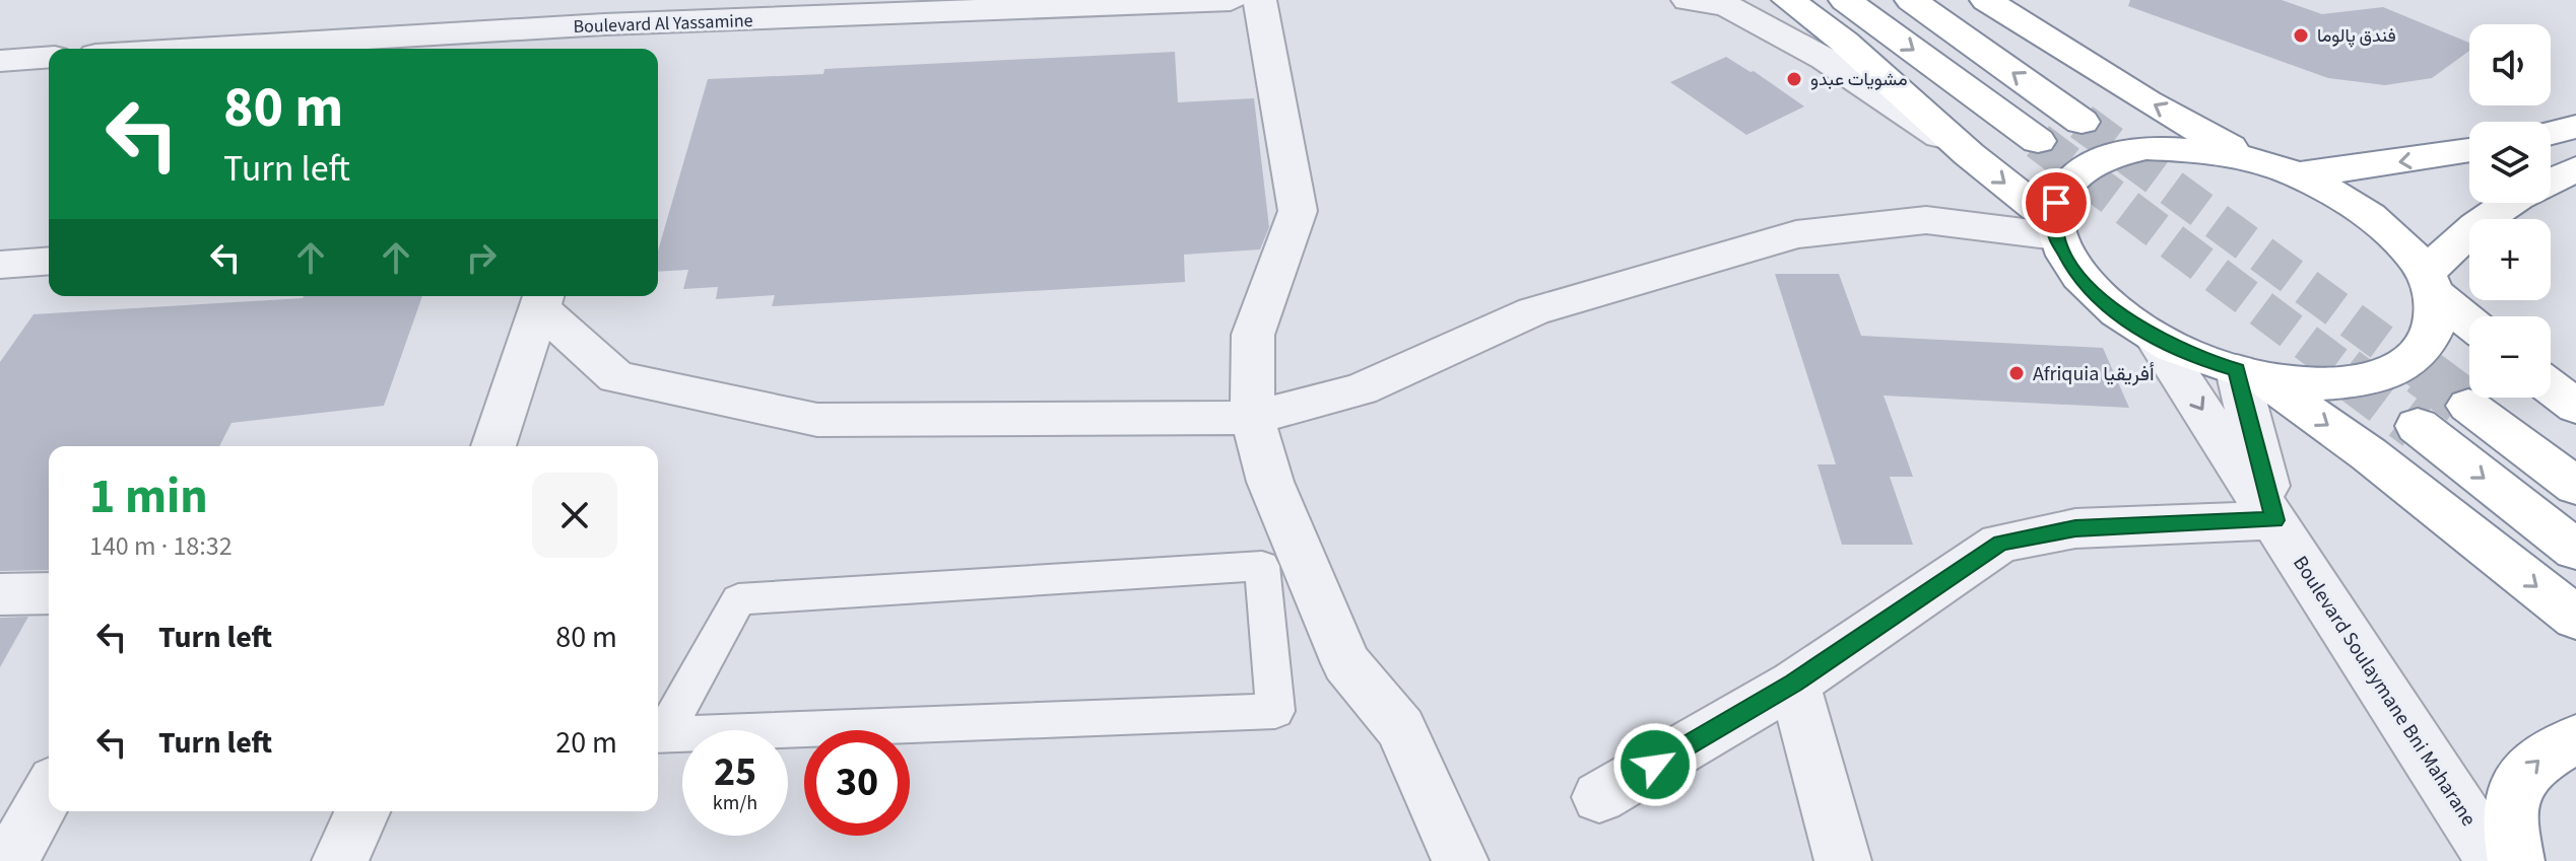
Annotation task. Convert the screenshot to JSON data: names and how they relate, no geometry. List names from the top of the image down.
{
  "streets": {
    "street": ["Boulevard Al Yassamine", "Boulevard Soulaymane Bni Maharane"]
  },
  "places": ["فندق پالوما", "مشويات عبدو", "Afriquia أفريقيا"],
  "page": {
    "map_buttons": ["+", "−"],
    "turn": ["80 m", "Turn left"],
    "heading": ["1 min", "140 m · 18:32"],
    "list": [
      {
        "name": "Turn left",
        "value": "80 m"
      },
      {
        "name": "Turn left",
        "value": "20 m"
      }
    ],
    "speed": "25 km/h",
    "limit": "30"
  }
}
